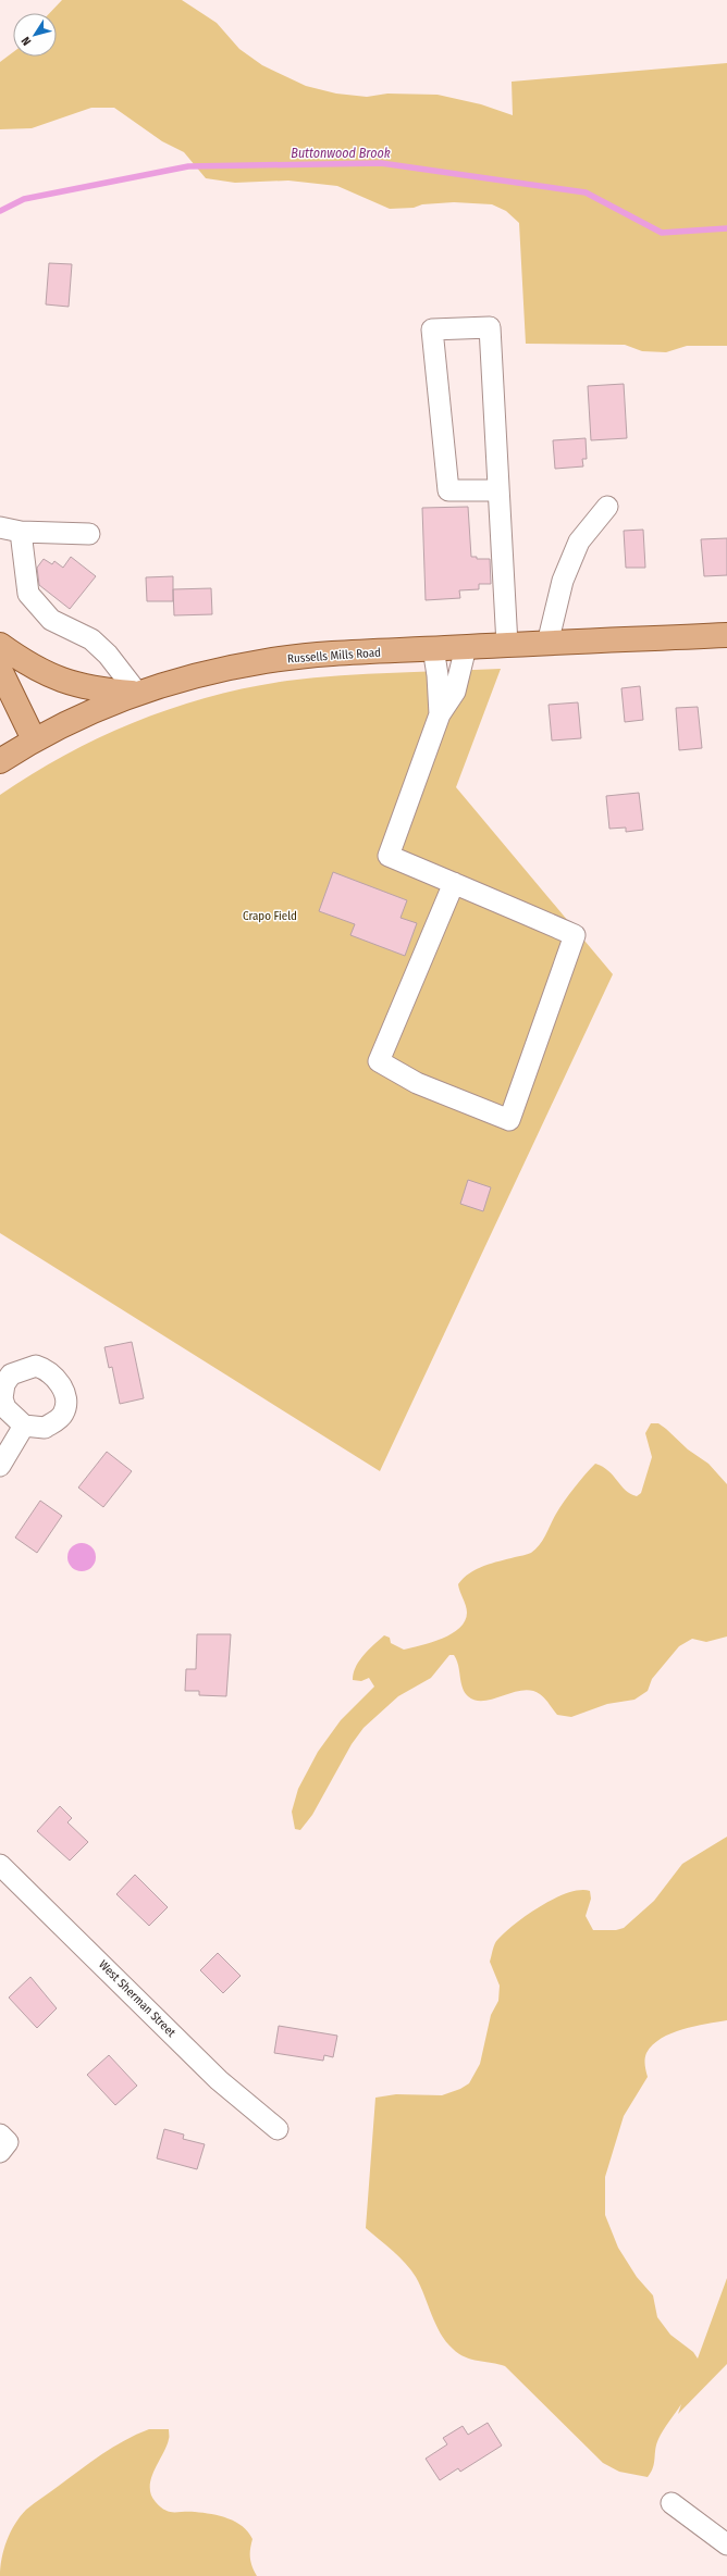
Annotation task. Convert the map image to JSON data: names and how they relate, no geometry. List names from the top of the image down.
{
  "streets": {
    "main road": ["Russells Mills Road"],
    "street": ["West Sherman Street"]
  },
  "water": ["Buttonwood Brook"],
  "parks": ["Crapo Field"],
  "north": "bottom left"
}
